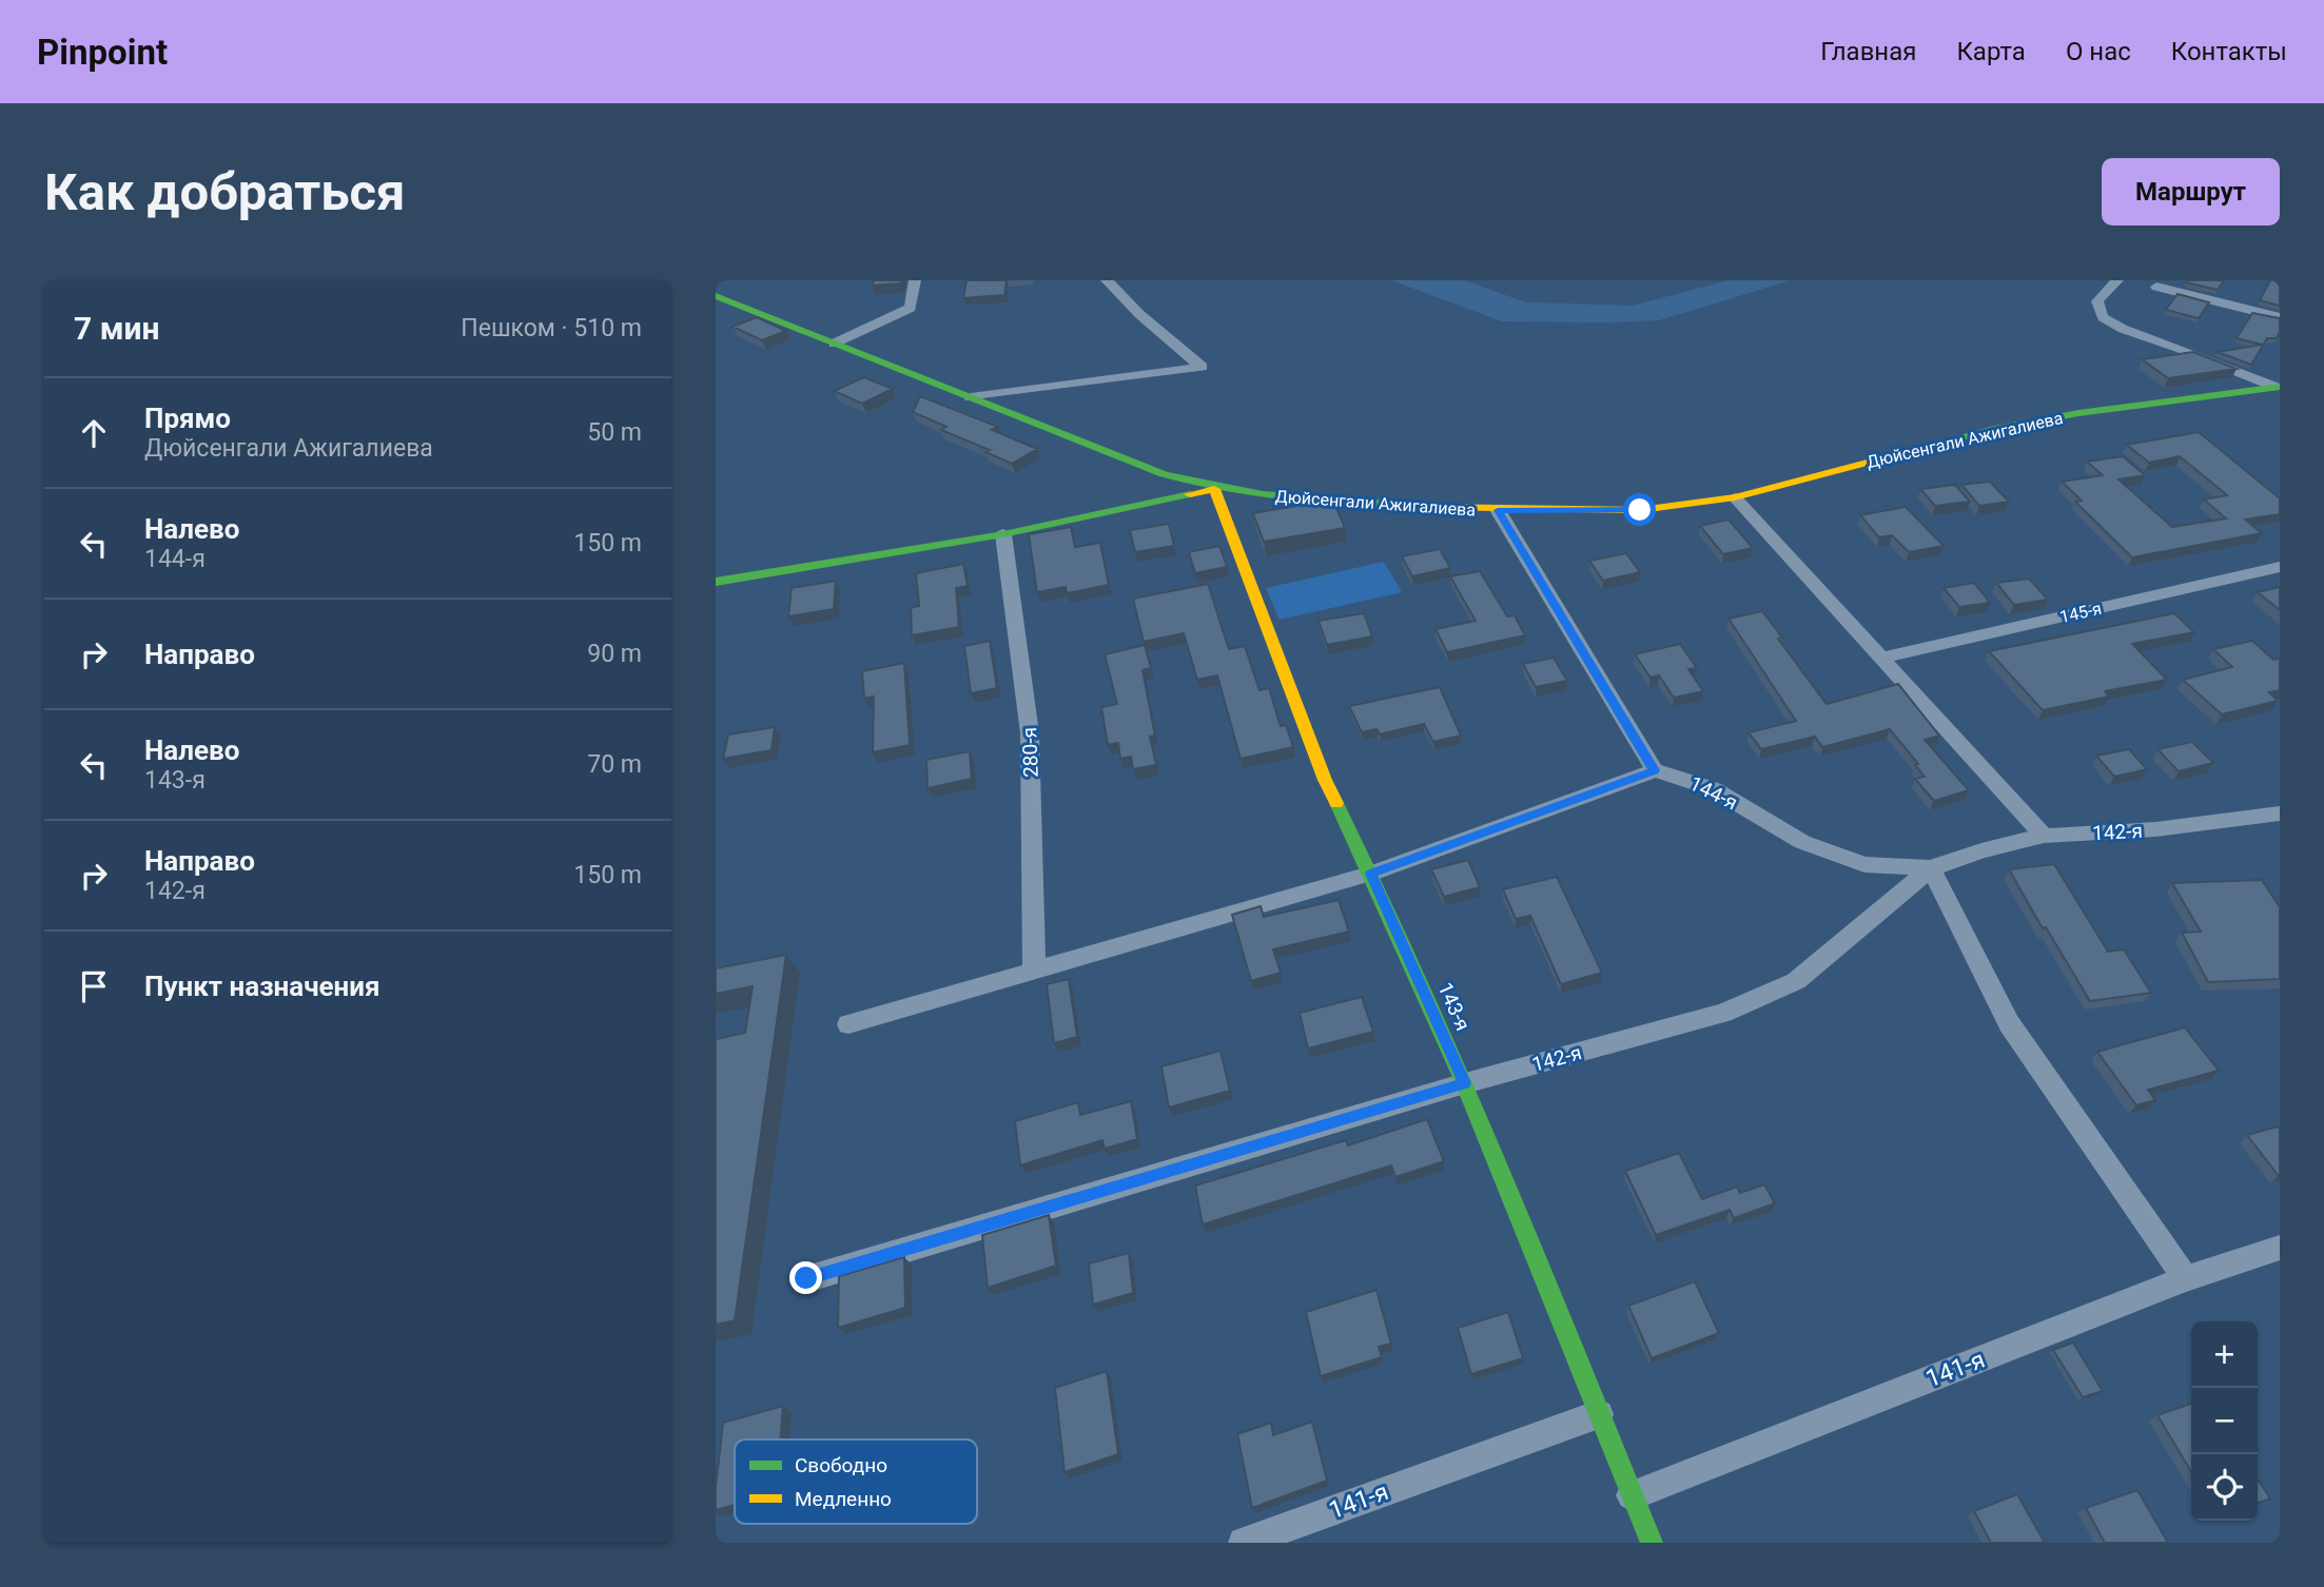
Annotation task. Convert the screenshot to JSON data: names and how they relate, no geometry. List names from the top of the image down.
{
  "streets": {
    "street": [
      "Дюйсенгали Ажигалиева",
      "145-я",
      "280-я",
      "144-я",
      "142-я",
      "143-я",
      "141-я"
    ]
  },
  "crossings": [
    ["Дюйсенгали Ажигалиева", "143-я"],
    ["144-я", "142-я"],
    ["142-я", "143-я"],
    ["143-я", "141-я"]
  ],
  "legend": ["Свободно", "Медленно"],
  "page": {
    "header": "Pinpoint",
    "nav": [
      "Главная",
      "Карта",
      "О нас",
      "Контакты"
    ],
    "buttons": "Маршрут",
    "title": "Как добраться",
    "heading": ["7 мин", "Пешком · 510 m"],
    "list": [
      ["Прямо", "Дюйсенгали Ажигалиева", "50 m"],
      ["Налево", "144-я", "150 m"],
      ["Направо", "90 m"],
      ["Налево", "143-я", "70 m"],
      ["Направо", "142-я", "150 m"],
      "Пункт назначения"
    ],
    "map_buttons": ["+", "−"]
  }
}
